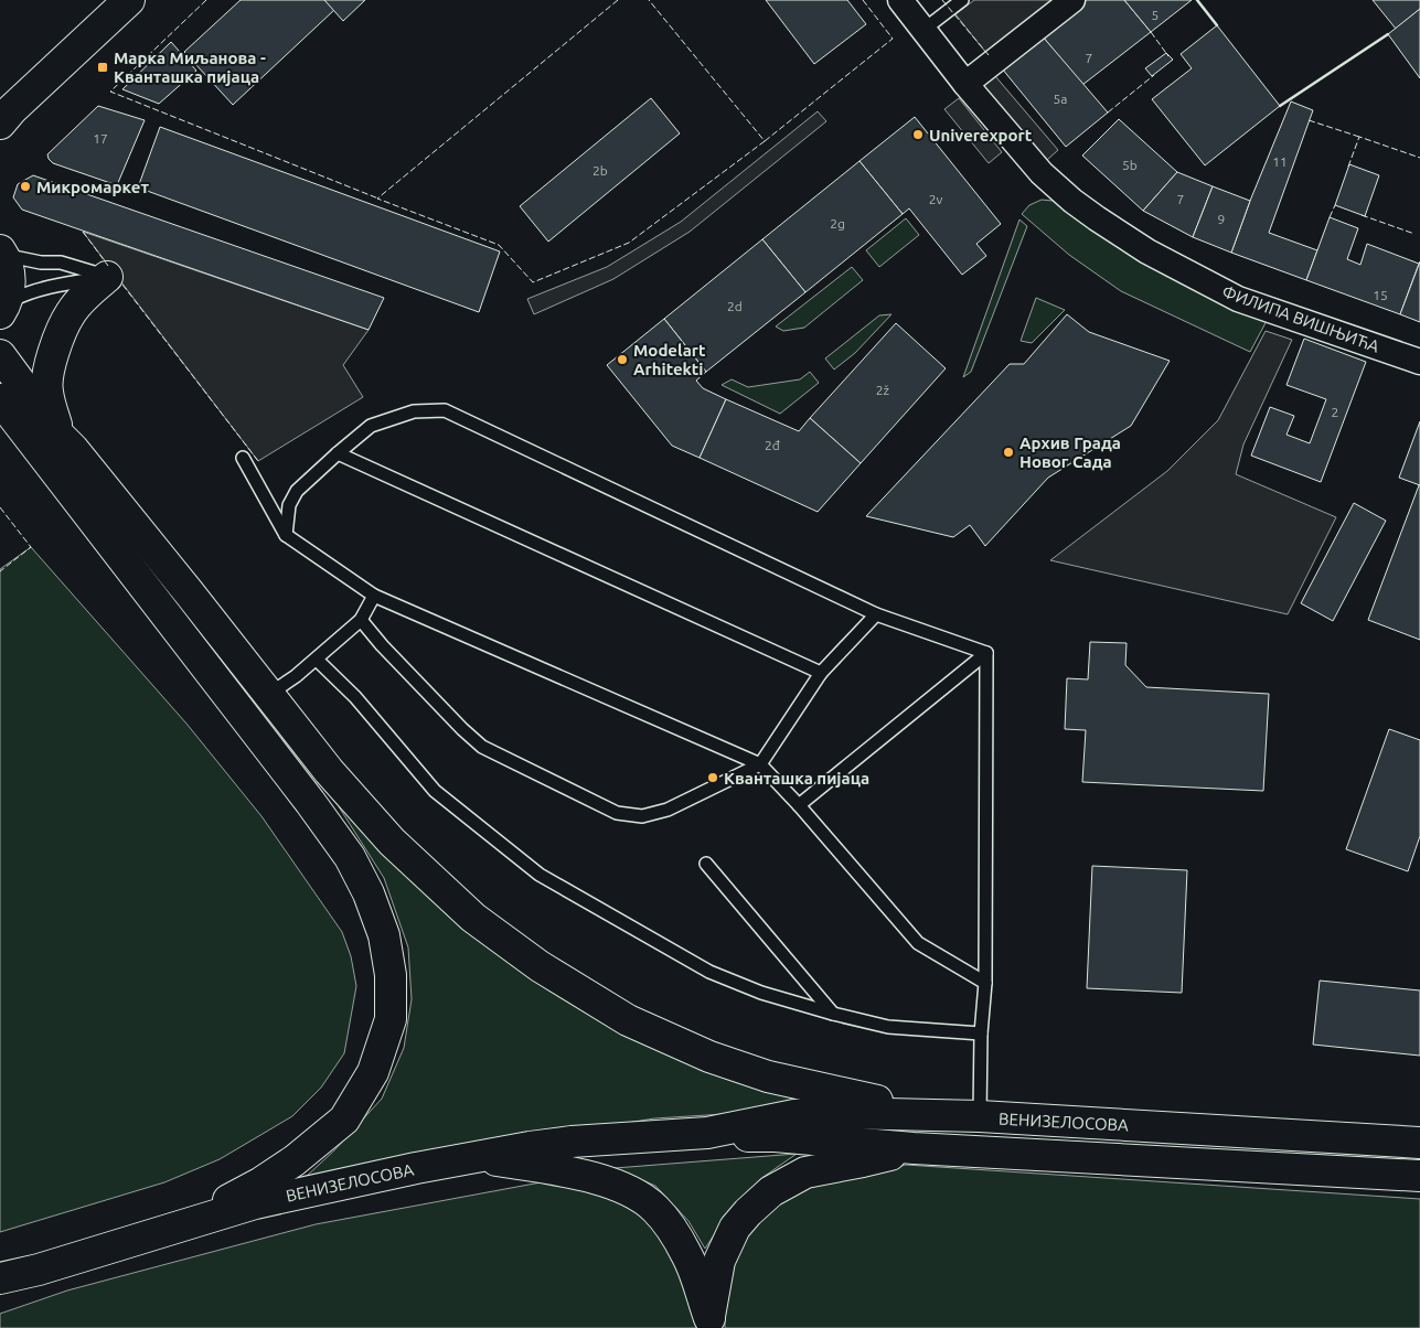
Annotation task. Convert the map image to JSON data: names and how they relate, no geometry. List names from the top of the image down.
{
  "streets": {
    "main road": ["ВЕНИЗЕЛОСОВА"],
    "street": ["ФИЛИПА ВИШЊИЋА"]
  },
  "places": {
    "transit": ["Марка Миљанова - Кванташка пијаца"],
    "other": [
      "Univerexport",
      "Микромаркет",
      "Modelart Arhitekti",
      "Архив Града Новог Сада",
      "Кванташка пијаца"
    ]
  },
  "house_numbers": [
    "5",
    "7",
    "5a",
    "17",
    "11",
    "5b",
    "2b",
    "2v",
    "7",
    "9",
    "2g",
    "15",
    "2d",
    "2ž",
    "2",
    "2đ"
  ]
}
